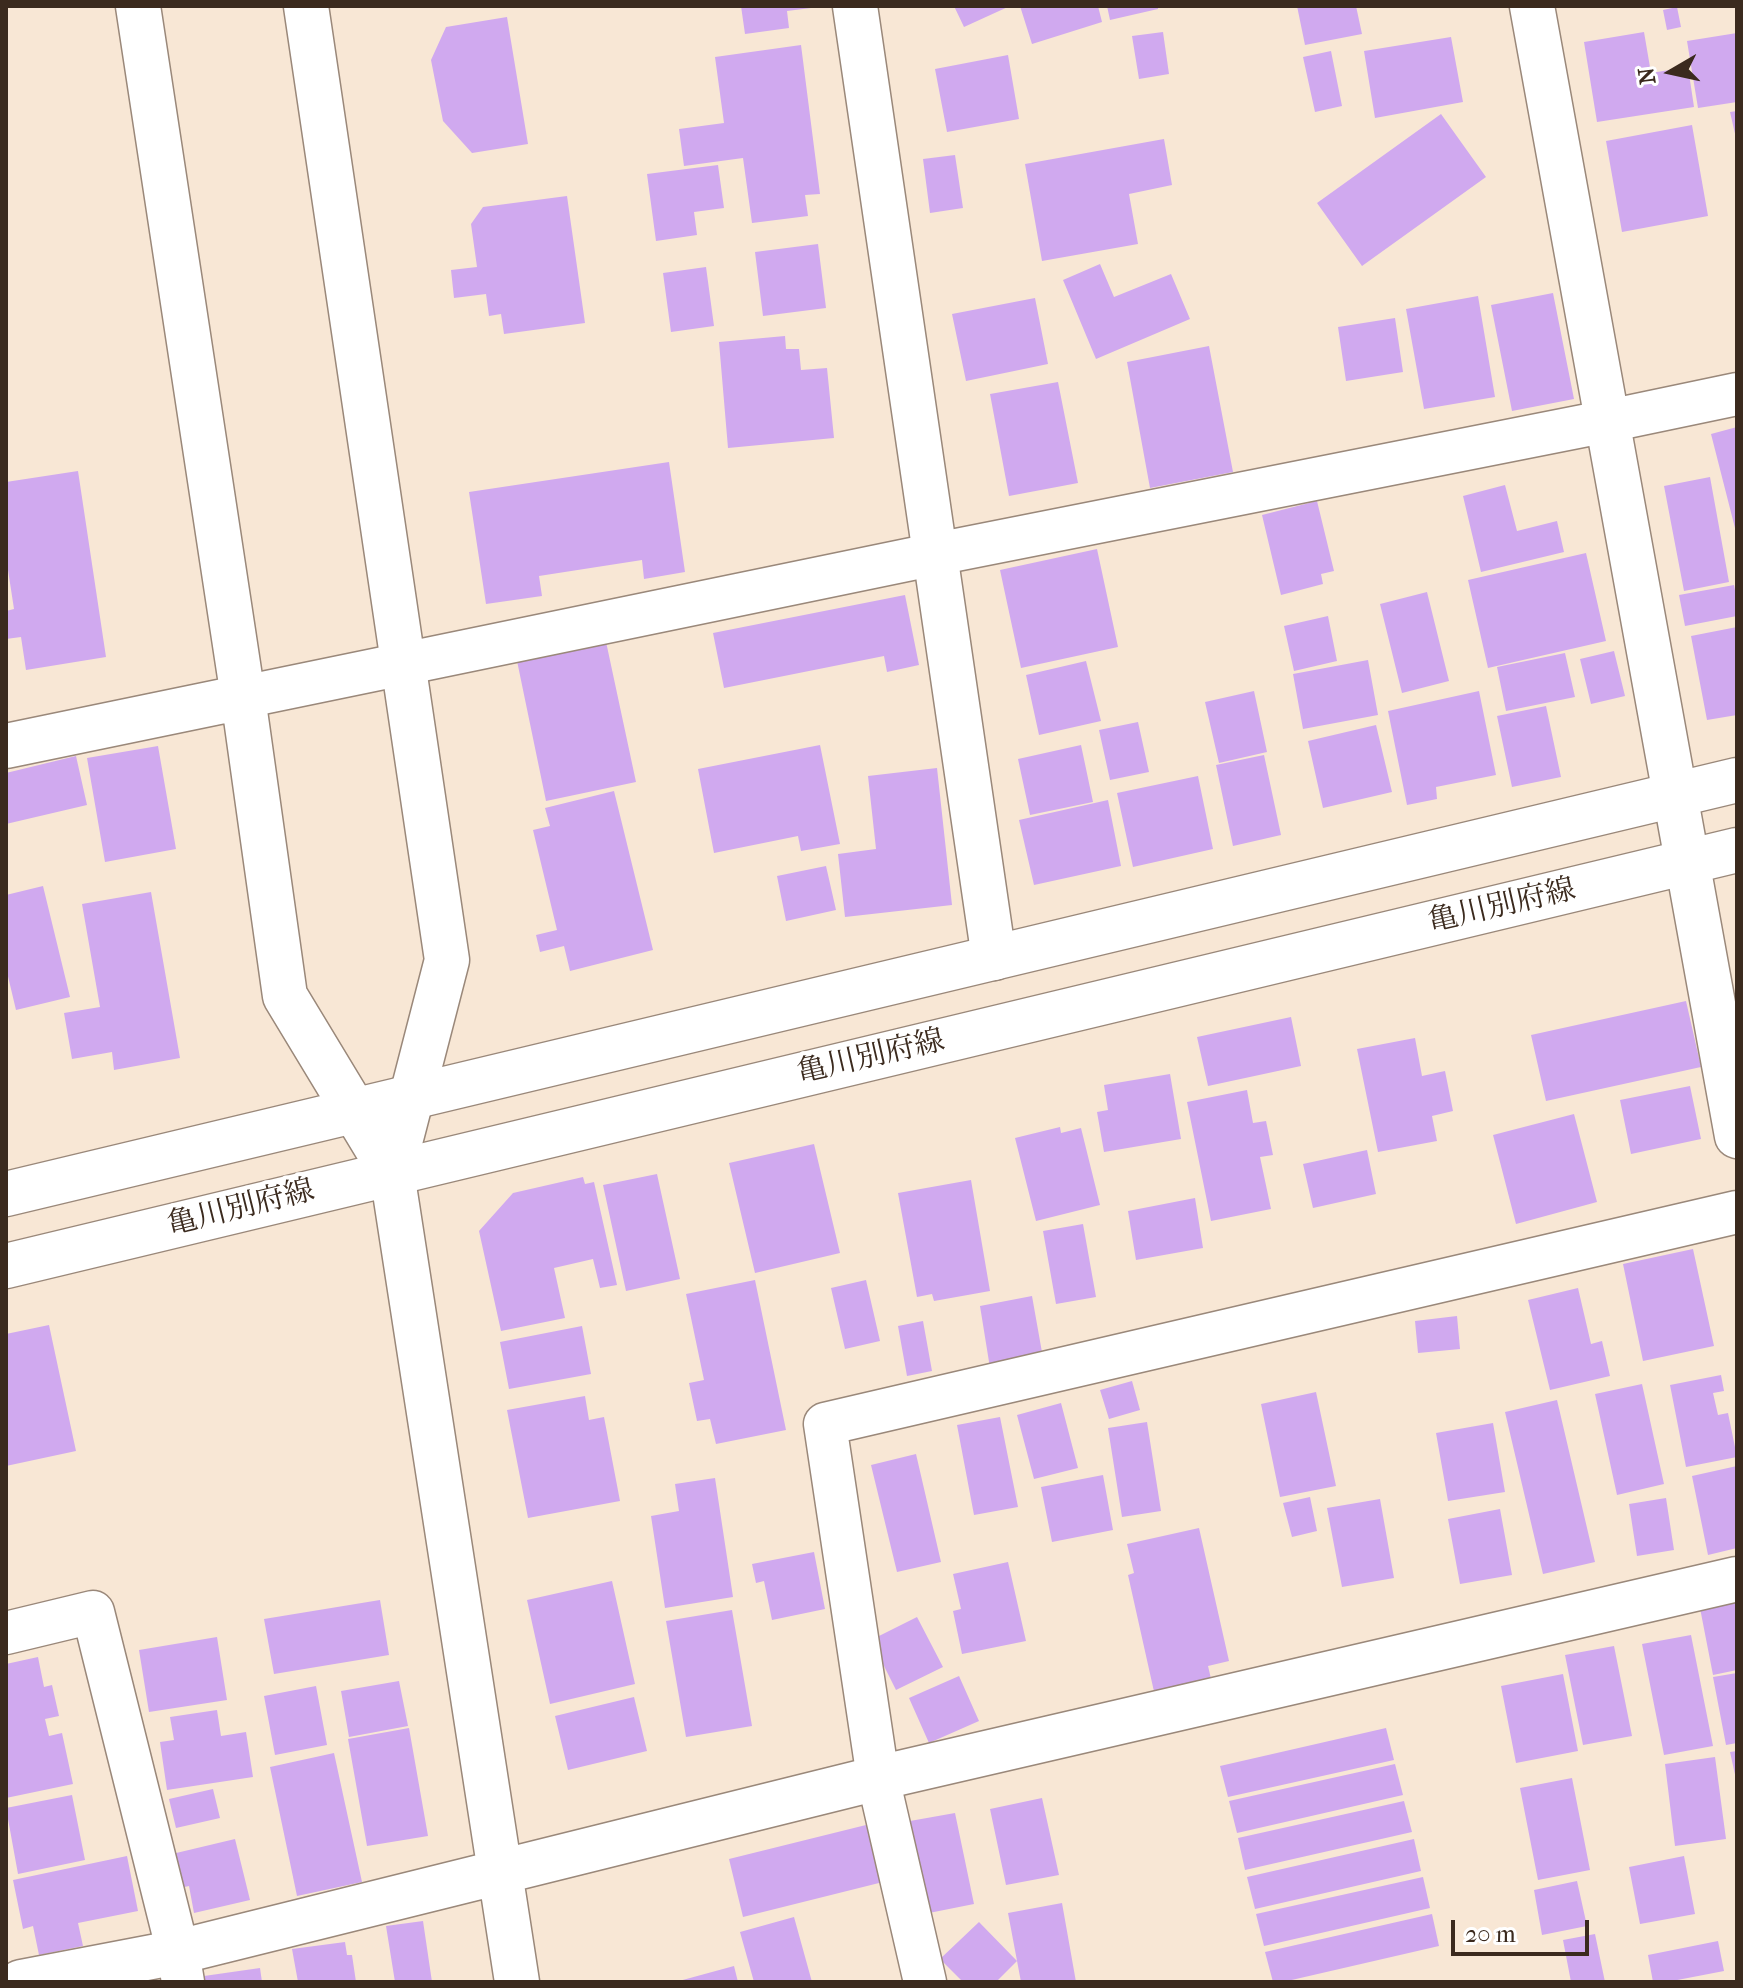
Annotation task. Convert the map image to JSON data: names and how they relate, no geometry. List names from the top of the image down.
{
  "streets": {
    "street": ["亀川別府線"]
  },
  "scale_bar": "20 m",
  "north": "left"
}
